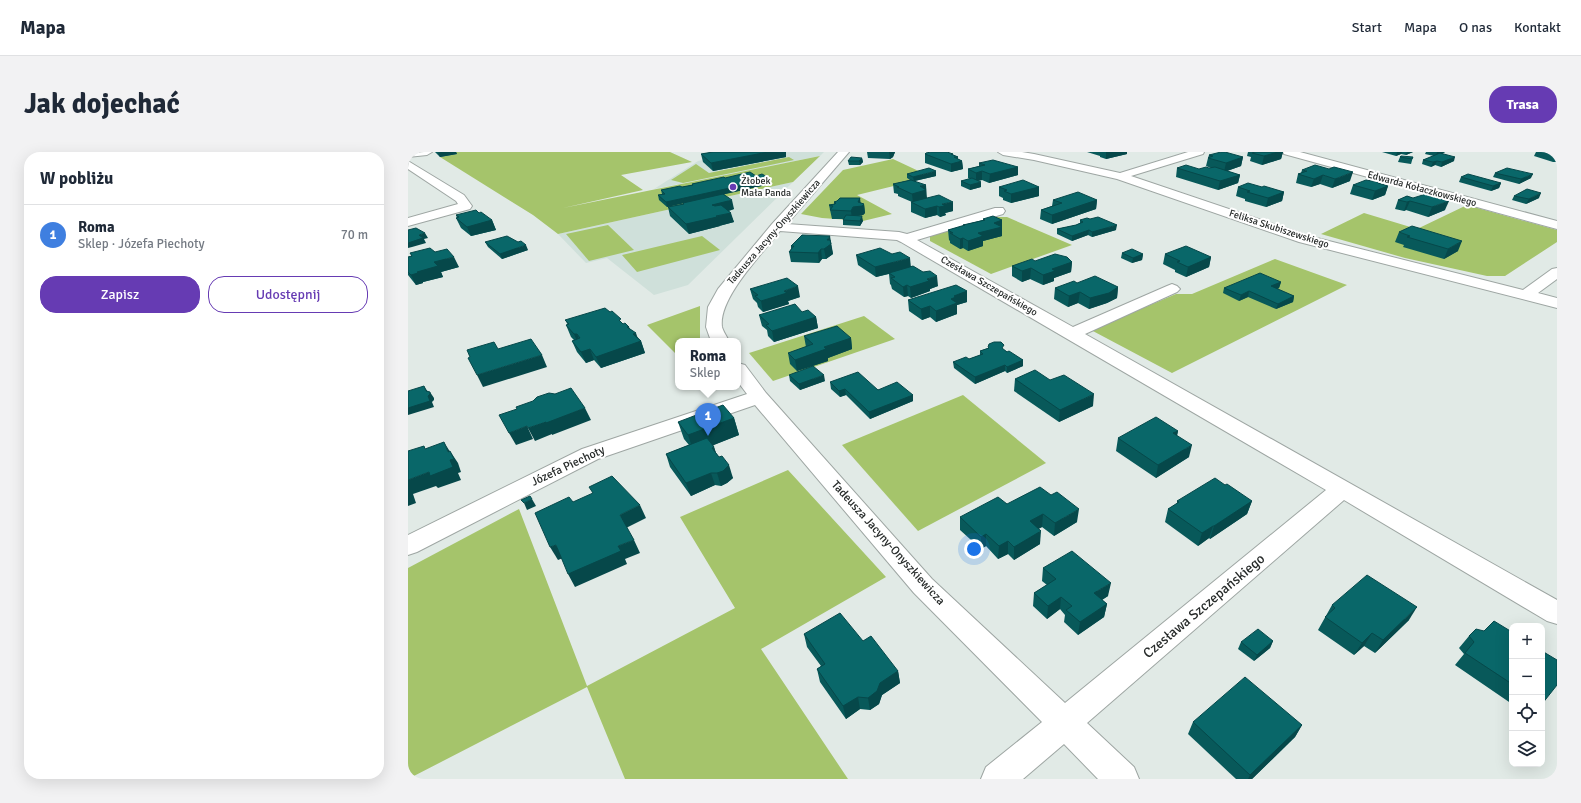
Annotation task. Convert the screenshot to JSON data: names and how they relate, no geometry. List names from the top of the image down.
{
  "streets": {
    "street": [
      "Edwarda Kołaczkowskiego",
      "Feliksa Skubiszewskiego",
      "Tadeusza Jacyny-Onyszkiewicza",
      "Czesława Szczepańskiego",
      "Józefa Piechoty"
    ]
  },
  "crossings": [
    ["Tadeusza Jacyny-Onyszkiewicza", "Czesława Szczepańskiego"],
    ["Tadeusza Jacyny-Onyszkiewicza", "Józefa Piechoty"]
  ],
  "places": ["Żłobek Mała Panda"],
  "page": {
    "header": "Mapa",
    "nav": [
      "Start",
      "Mapa",
      "O nas",
      "Kontakt"
    ],
    "buttons": [
      "Trasa",
      ["Zapisz", "Udostępnij"]
    ],
    "title": "Jak dojechać",
    "heading": "W pobliżu",
    "list": [
      {
        "mark": "1",
        "name": "Roma",
        "note": "Sklep · Józefa Piechoty",
        "value": "70 m"
      }
    ],
    "popup": ["Roma", "Sklep"],
    "pins": "1",
    "map_buttons": ["+", "−"]
  }
}
